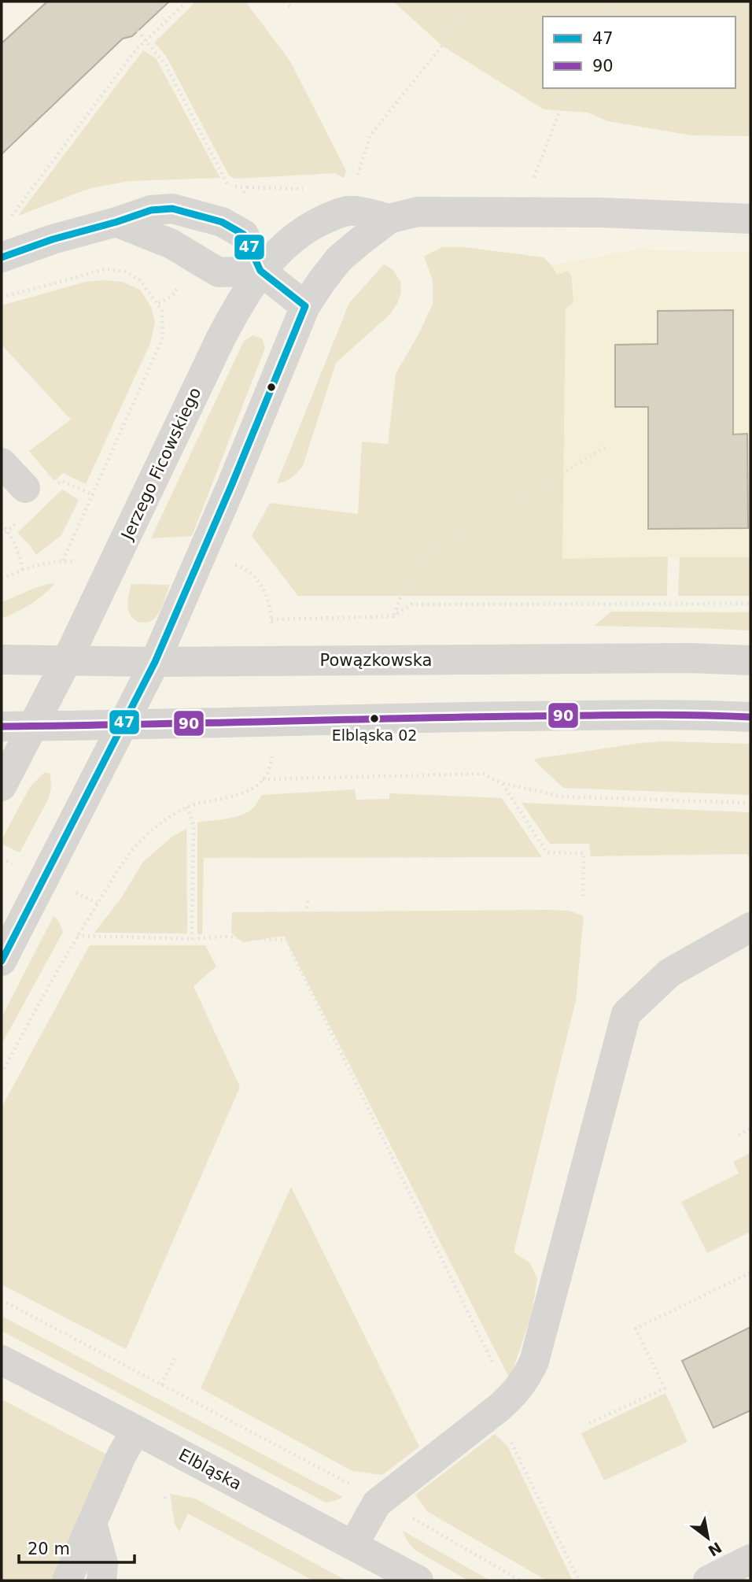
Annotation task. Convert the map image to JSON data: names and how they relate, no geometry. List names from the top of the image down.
{
  "streets": {
    "street": ["Jerzego Ficowskiego", "Powązkowska", "Elbląska"]
  },
  "crossings": [
    ["Jerzego Ficowskiego", "Powązkowska"]
  ],
  "places": ["Elbląska 02"],
  "lines": ["transit line 47", "transit line 90"],
  "legend": ["47", "90"],
  "scale_bar": "20 m",
  "north": "bottom right"
}
